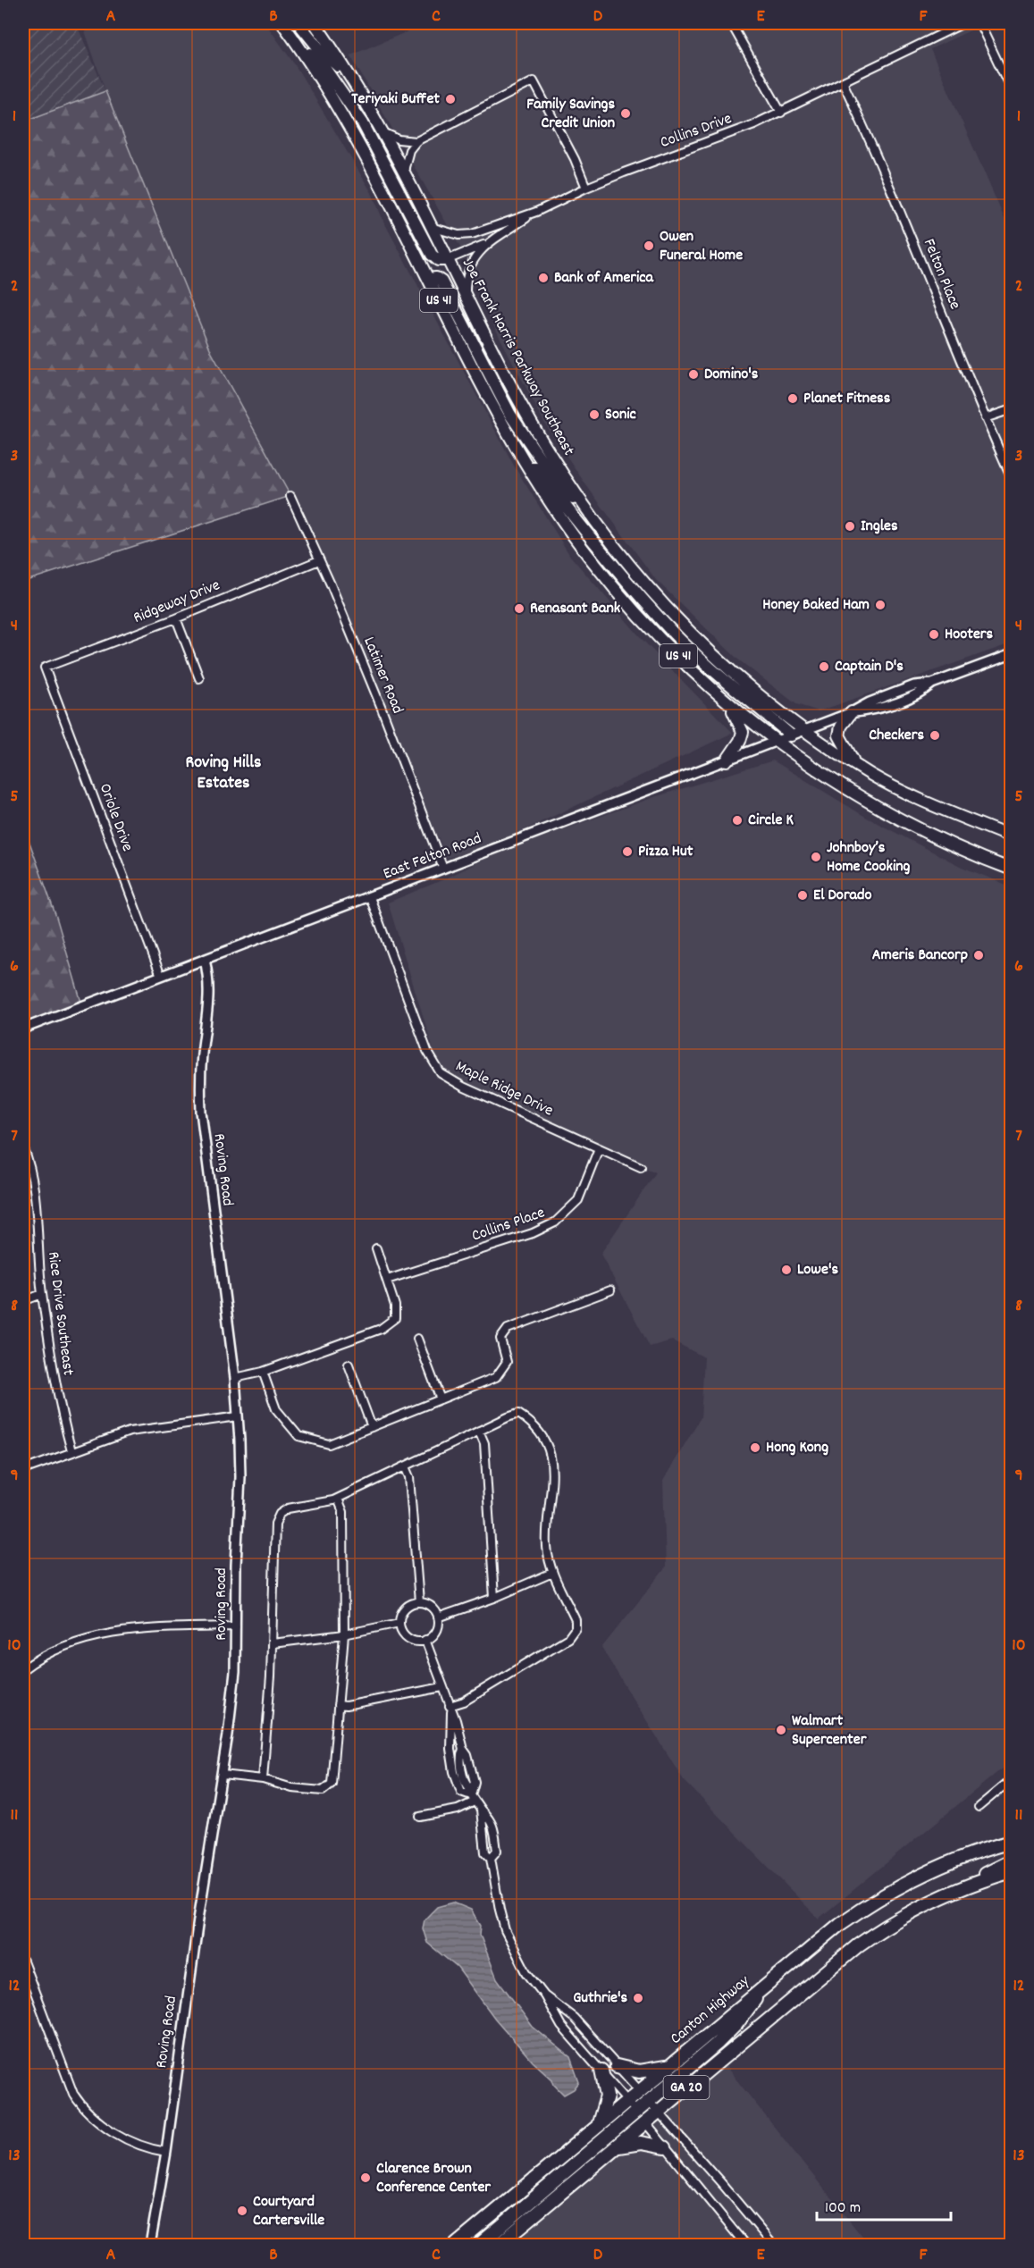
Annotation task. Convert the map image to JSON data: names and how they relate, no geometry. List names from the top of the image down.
{
  "streets": {
    "highway": ["Canton Highway", "GA 20"],
    "main road": ["US 41", "Joe Frank Harris Parkway Southeast"],
    "street": [
      "Collins Drive",
      "Felton Place",
      "Ridgeway Drive",
      "Latimer Road",
      "Oriole Drive",
      "East Felton Road",
      "Maple Ridge Drive",
      "Roving Road",
      "Collins Place",
      "Rice Drive Southeast"
    ]
  },
  "crossings": [
    ["Collins Drive", "Felton Place"],
    ["Collins Drive", "Joe Frank Harris Parkway Southeast"],
    ["US 41", "East Felton Road"],
    ["Joe Frank Harris Parkway Southeast", "East Felton Road"],
    ["Ridgeway Drive", "Latimer Road"],
    ["Ridgeway Drive", "Oriole Drive"],
    ["Latimer Road", "East Felton Road"],
    ["Oriole Drive", "East Felton Road"],
    ["East Felton Road", "Maple Ridge Drive"],
    ["East Felton Road", "Roving Road"],
    ["Maple Ridge Drive", "Collins Place"]
  ],
  "districts": ["Roving Hills Estates"],
  "places": [
    "Teriyaki Buffet",
    "Family Savings Credit Union",
    "Owen Funeral Home",
    "Bank of America",
    "Domino's",
    "Planet Fitness",
    "Sonic",
    "Ingles",
    "Honey Baked Ham",
    "Renasant Bank",
    "Hooters",
    "Captain D's",
    "Checkers",
    "Circle K",
    "Pizza Hut",
    "Johnboy’s Home Cooking",
    "El Dorado",
    "Ameris Bancorp",
    "Lowe's",
    "Hong Kong",
    "Walmart Supercenter",
    "Guthrie's",
    "Clarence Brown Conference Center",
    "Courtyard Cartersville"
  ],
  "scale_bar": "100 m",
  "grid": {
    "columns": [
      "A",
      "B",
      "C",
      "D",
      "E",
      "F"
    ],
    "rows": [
      "1",
      "2",
      "3",
      "4",
      "5",
      "6",
      "7",
      "8",
      "9",
      "10",
      "11",
      "12",
      "13"
    ]
  }
}
